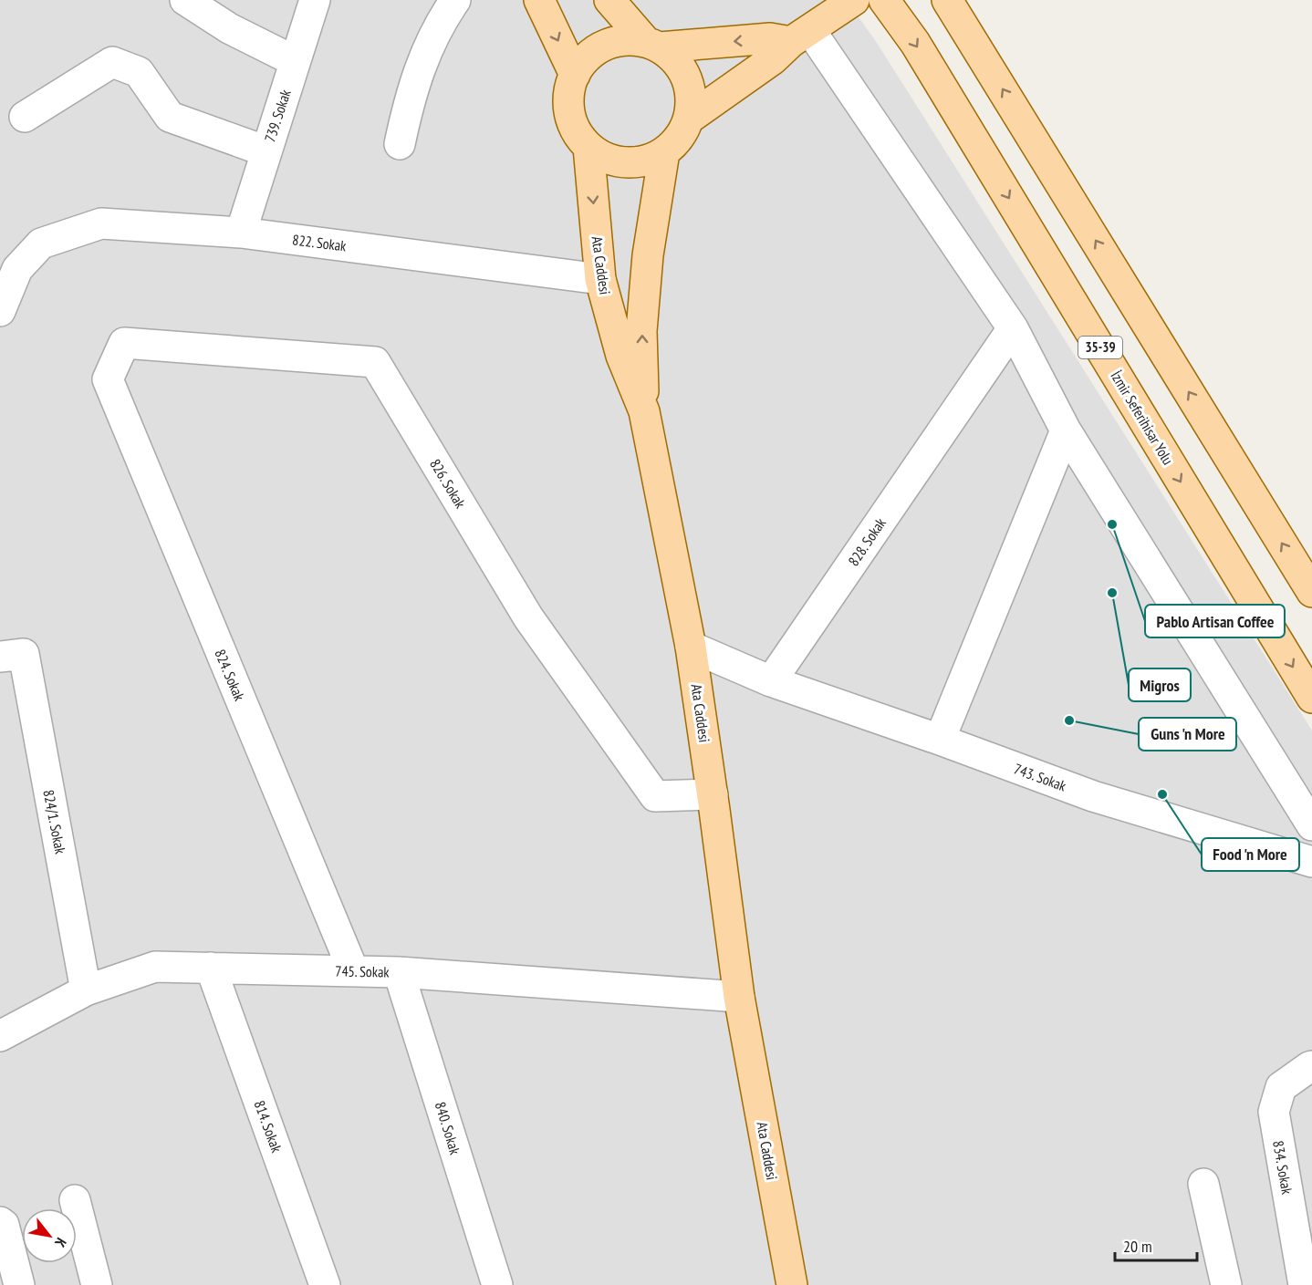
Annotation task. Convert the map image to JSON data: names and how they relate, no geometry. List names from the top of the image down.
{
  "streets": {
    "main road": ["Ata Caddesi", "35-39", "İzmir Seferihisar Yolu"],
    "street": [
      "739. Sokak",
      "822. Sokak",
      "826. Sokak",
      "828. Sokak",
      "824. Sokak",
      "743. Sokak",
      "824/1. Sokak",
      "745. Sokak",
      "814. Sokak",
      "840. Sokak",
      "834. Sokak"
    ]
  },
  "crossings": [
    ["739. Sokak", "822. Sokak"],
    ["822. Sokak", "Ata Caddesi"],
    ["Ata Caddesi", "826. Sokak"],
    ["Ata Caddesi", "745. Sokak"],
    ["826. Sokak", "824. Sokak"],
    ["828. Sokak", "743. Sokak"],
    ["824. Sokak", "745. Sokak"],
    ["824/1. Sokak", "745. Sokak"],
    ["745. Sokak", "814. Sokak"],
    ["745. Sokak", "840. Sokak"]
  ],
  "places": [
    "Pablo Artisan Coffee",
    "Migros",
    "Guns 'n More",
    "Food 'n More"
  ],
  "scale_bar": "20 m",
  "north": "bottom right"
}
